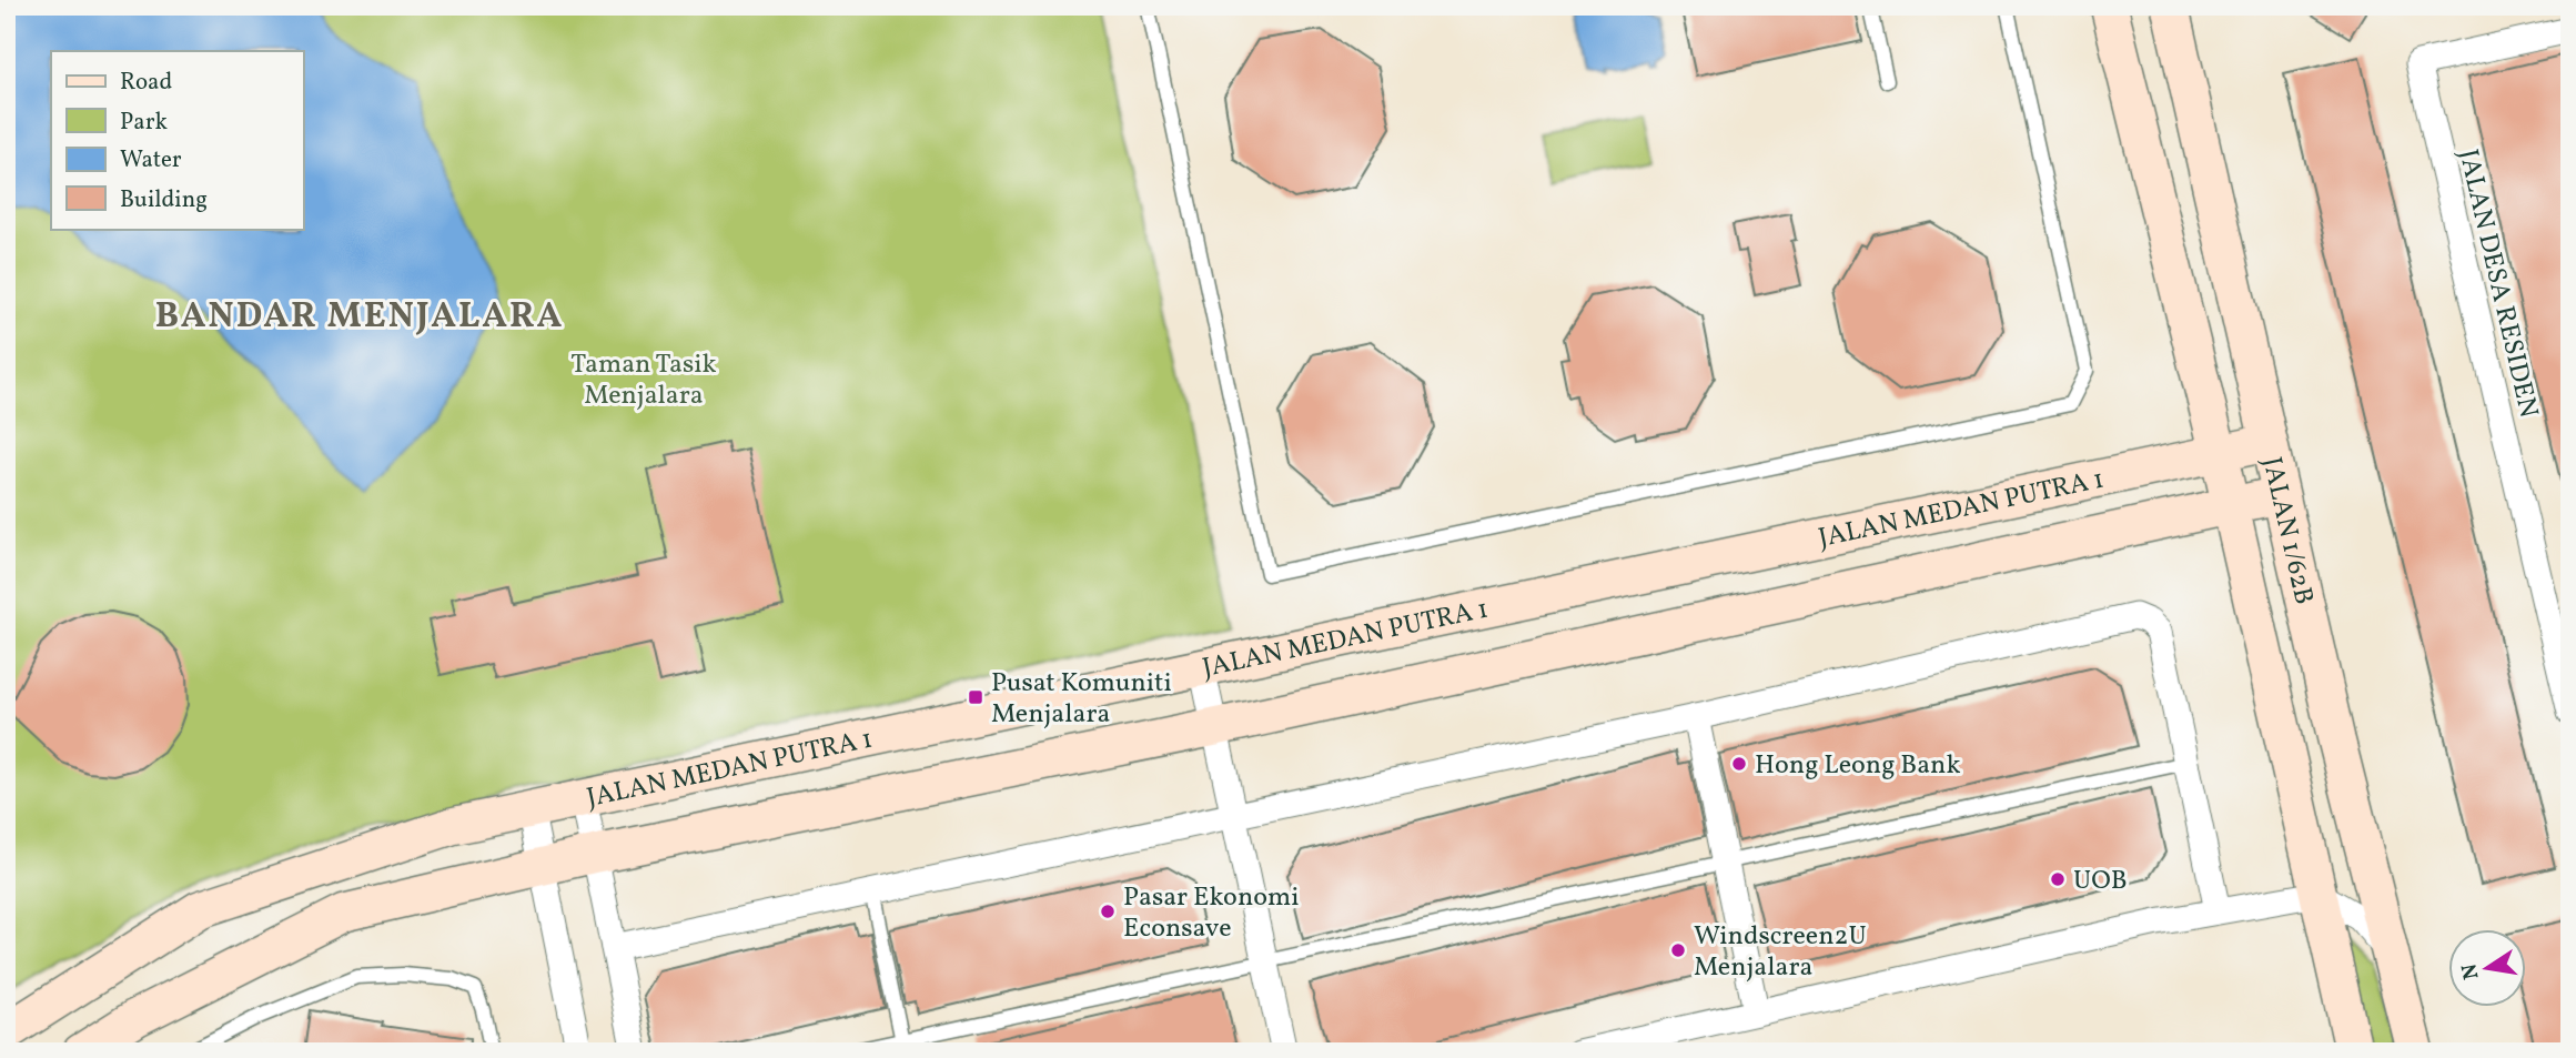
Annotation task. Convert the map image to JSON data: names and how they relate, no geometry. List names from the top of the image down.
{
  "streets": {
    "street": ["JALAN DESA RESIDEN", "JALAN MEDAN PUTRA 1", "JALAN 1/62B"]
  },
  "crossings": [
    ["JALAN MEDAN PUTRA 1", "JALAN 1/62B"]
  ],
  "districts": ["BANDAR MENJALARA"],
  "parks": ["Taman Tasik Menjalara"],
  "places": {
    "transit": ["Pusat Komuniti Menjalara"],
    "other": [
      "Hong Leong Bank",
      "UOB",
      "Pasar Ekonomi Econsave",
      "Windscreen2U Menjalara"
    ]
  },
  "legend": [
    "Road",
    "Park",
    "Water",
    "Building"
  ],
  "north": "left"
}
